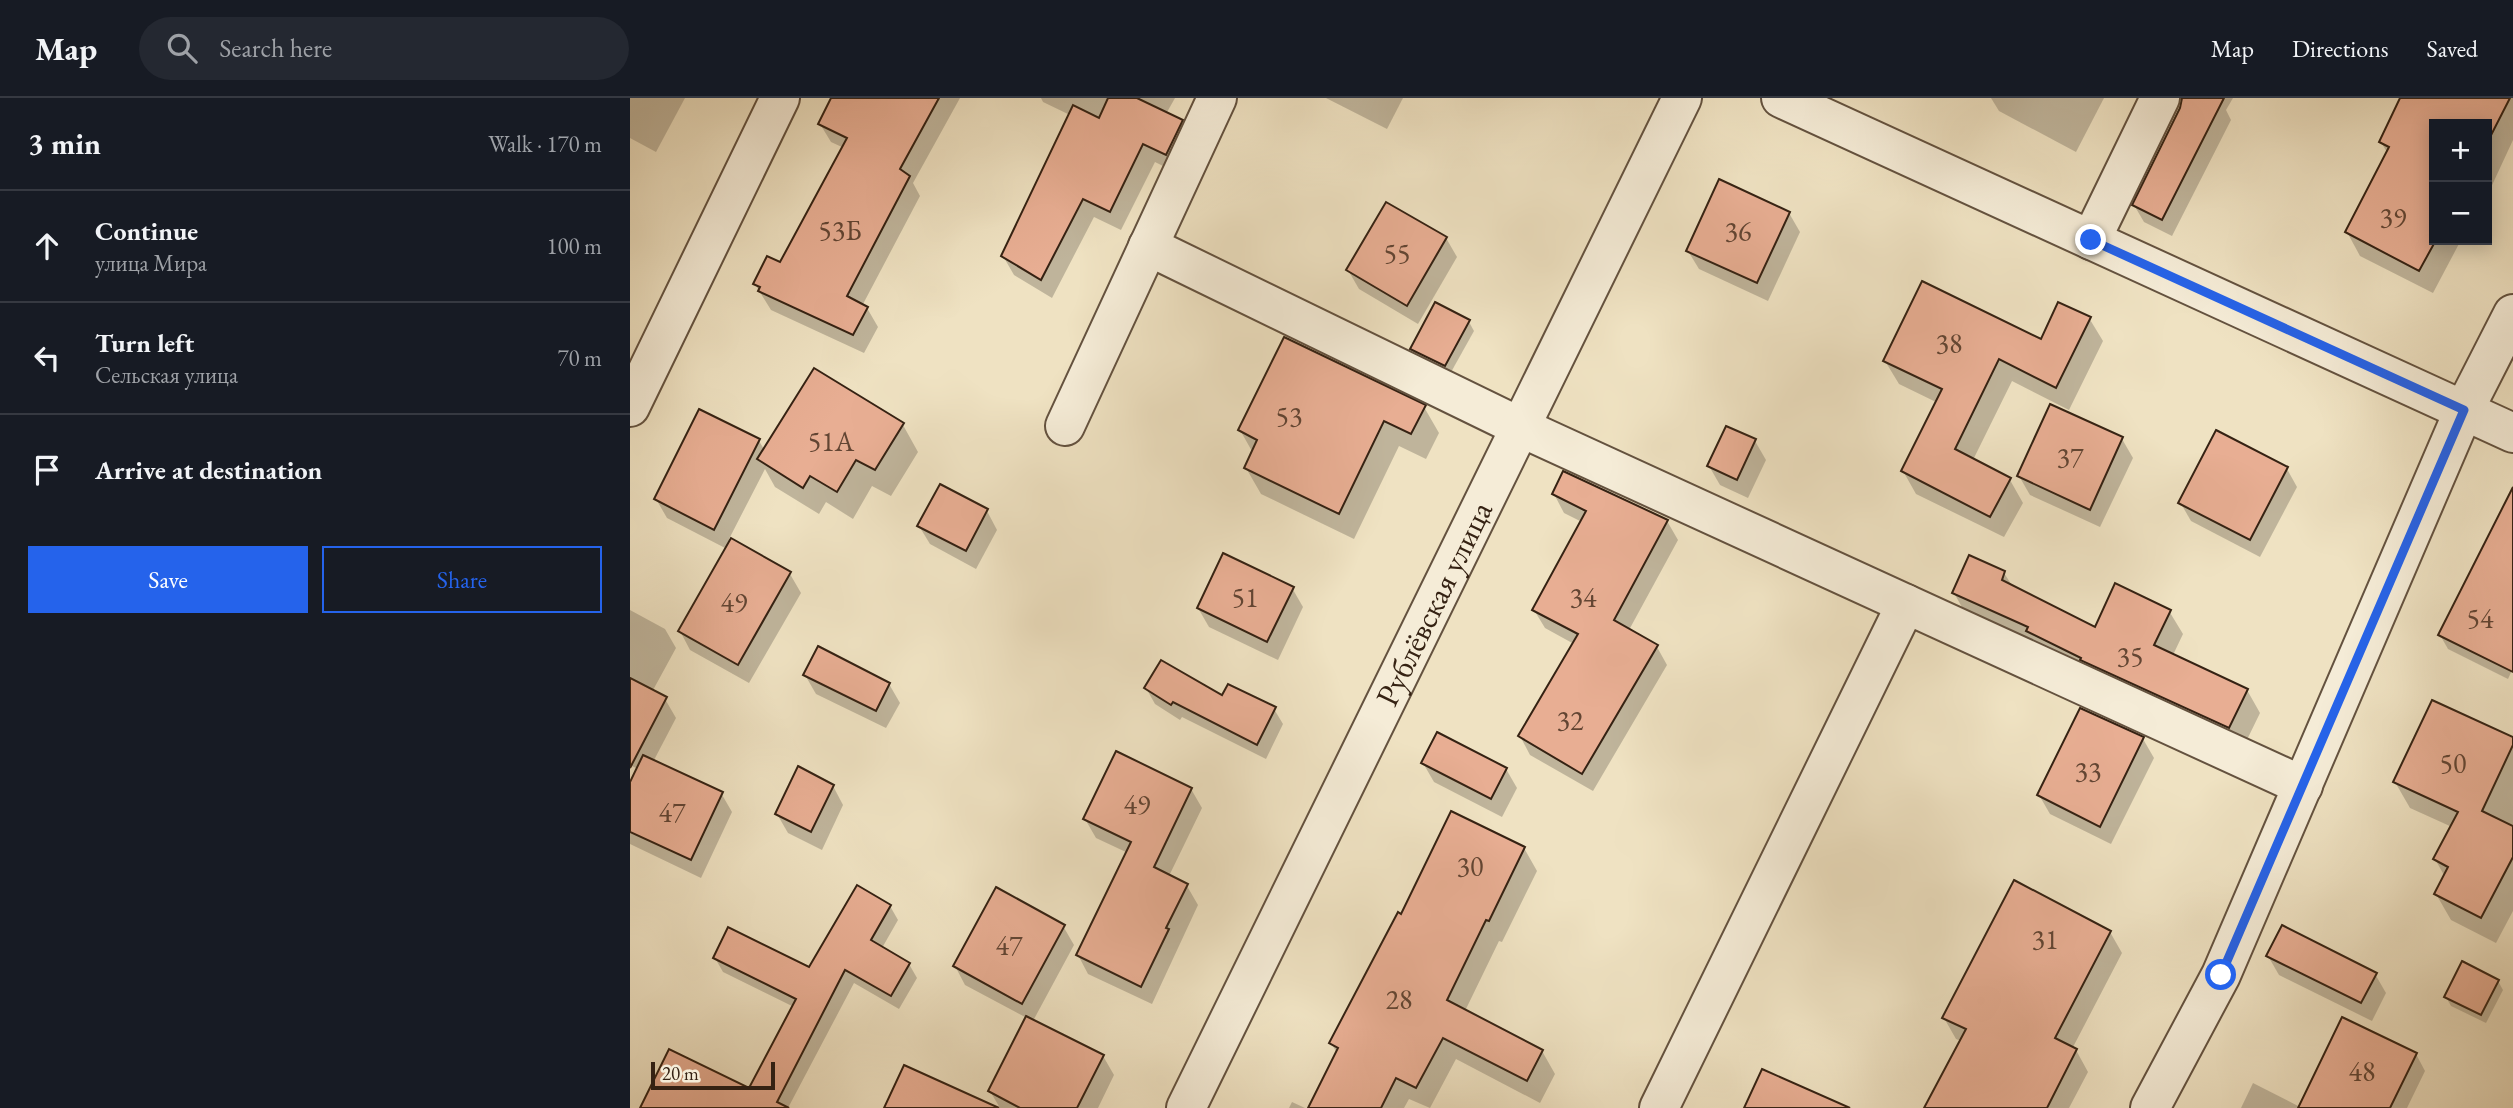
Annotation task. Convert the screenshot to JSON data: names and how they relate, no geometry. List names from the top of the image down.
{
  "streets": {
    "street": ["Рублёвская улица"]
  },
  "house_numbers": [
    "39",
    "53Б",
    "36",
    "55",
    "38",
    "53",
    "51А",
    "37",
    "51",
    "34",
    "49",
    "54",
    "35",
    "32",
    "50",
    "33",
    "49",
    "47",
    "30",
    "31",
    "47",
    "28",
    "48"
  ],
  "scale_bar": "20 m",
  "page": {
    "header": "Map",
    "search": "Search here",
    "nav": ["Map", "Directions", "Saved"],
    "heading": ["3 min", "Walk · 170 m"],
    "map_buttons": ["+", "−"],
    "list": [
      ["Continue", "улица Мира", "100 m"],
      ["Turn left", "Сельская улица", "70 m"],
      "Arrive at destination"
    ],
    "buttons": ["Save", "Share"],
    "scale": "20 m"
  }
}
